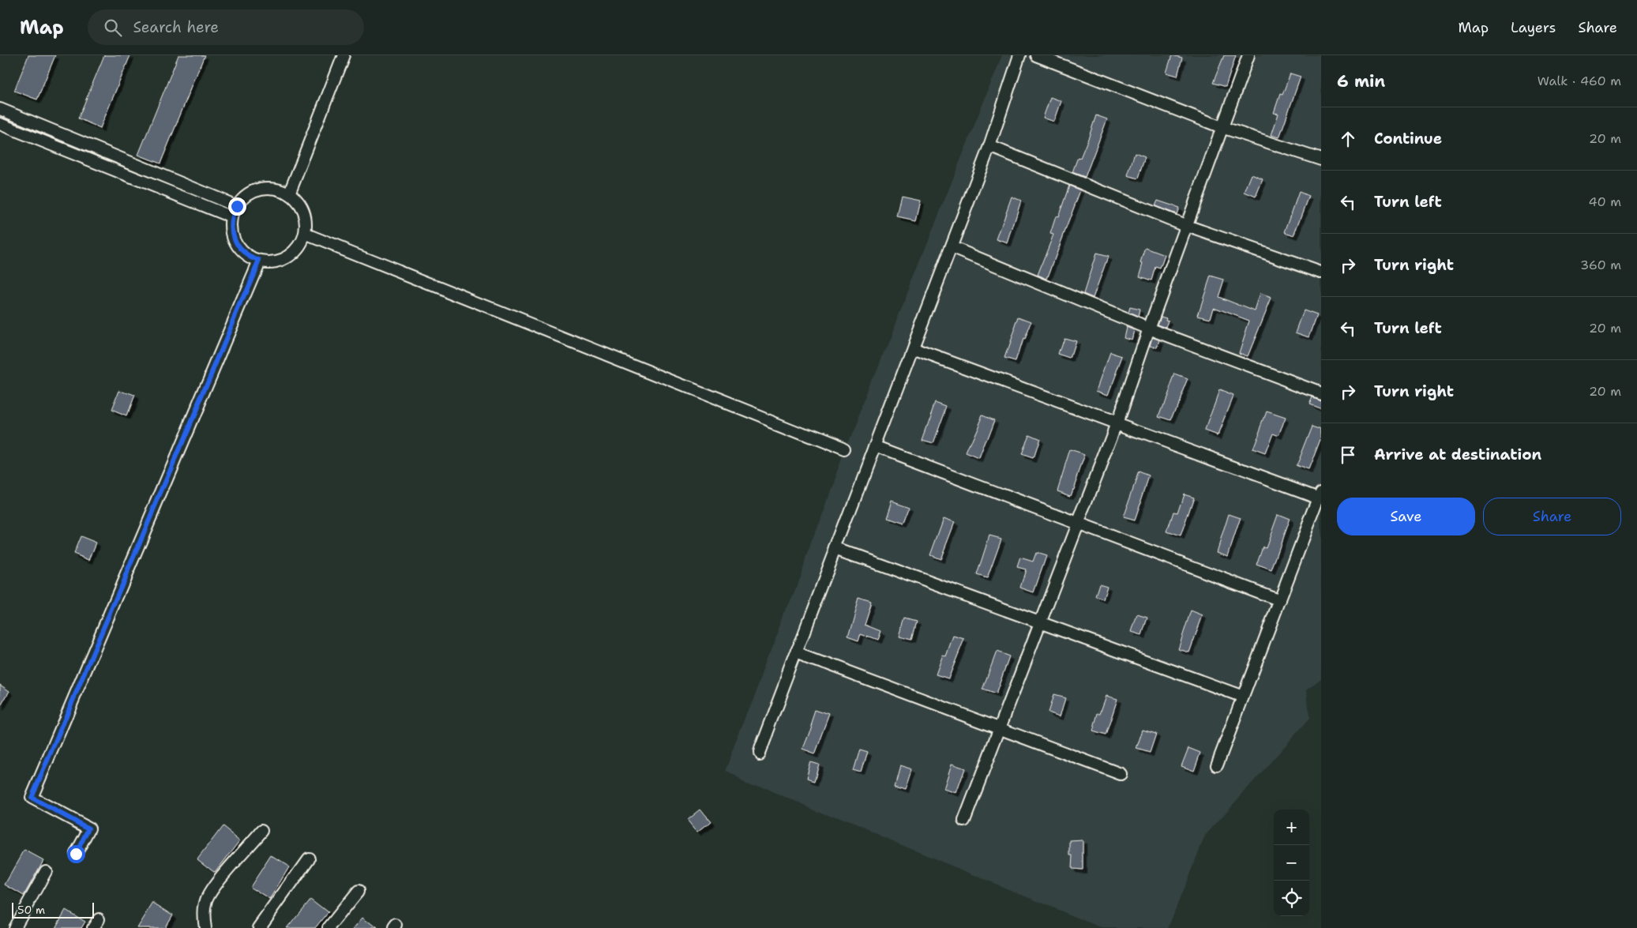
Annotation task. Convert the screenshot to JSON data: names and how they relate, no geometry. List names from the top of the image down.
{
  "scale_bar": "50 m",
  "page": {
    "header": "Map",
    "search": "Search here",
    "nav": ["Map", "Layers", "Share"],
    "heading": ["6 min", "Walk · 460 m"],
    "list": [
      ["Continue", "20 m"],
      ["Turn left", "40 m"],
      ["Turn right", "360 m"],
      ["Turn left", "20 m"],
      ["Turn right", "20 m"],
      "Arrive at destination"
    ],
    "buttons": ["Save", "Share"],
    "map_buttons": ["+", "−"],
    "scale": "50 m"
  }
}
